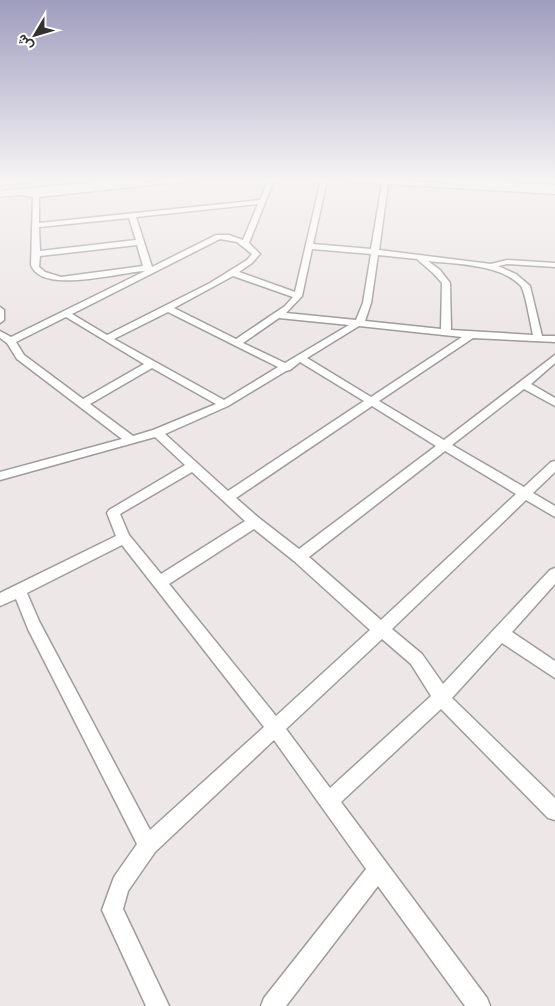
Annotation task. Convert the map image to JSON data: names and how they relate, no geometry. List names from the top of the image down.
{
  "north": "bottom left"
}
